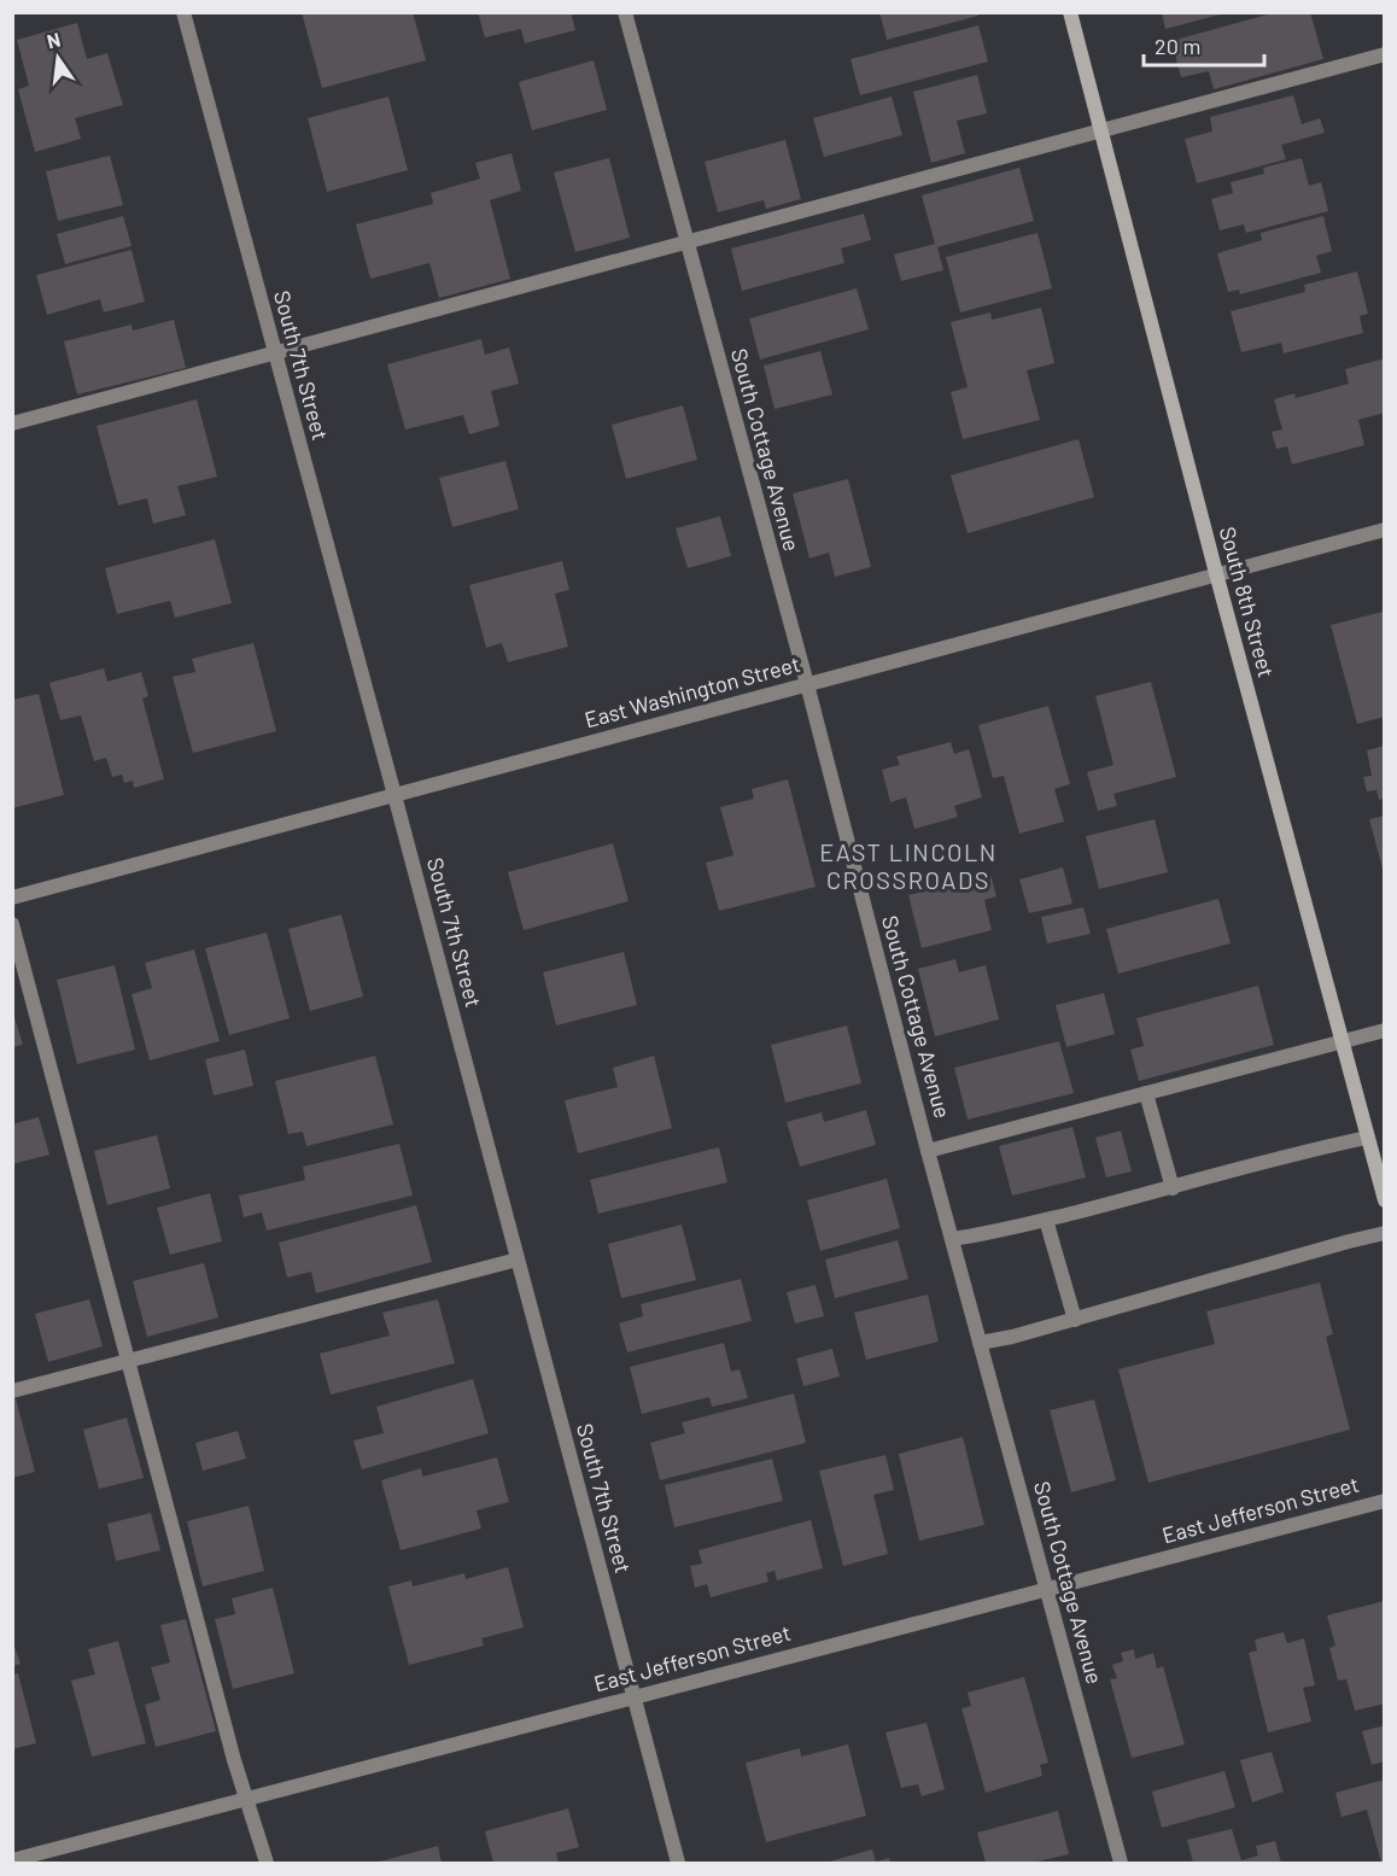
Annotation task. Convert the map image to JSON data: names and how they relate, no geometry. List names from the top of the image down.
{
  "streets": {
    "main road": ["South 8th Street"],
    "street": [
      "South 7th Street",
      "South Cottage Avenue",
      "East Washington Street",
      "East Jefferson Street"
    ]
  },
  "crossings": [
    ["South 7th Street", "East Washington Street"],
    ["South 7th Street", "East Jefferson Street"],
    ["South Cottage Avenue", "East Washington Street"],
    ["South Cottage Avenue", "East Jefferson Street"],
    ["South 8th Street", "East Washington Street"]
  ],
  "districts": ["EAST LINCOLN CROSSROADS"],
  "scale_bar": "20 m",
  "north": "top"
}
